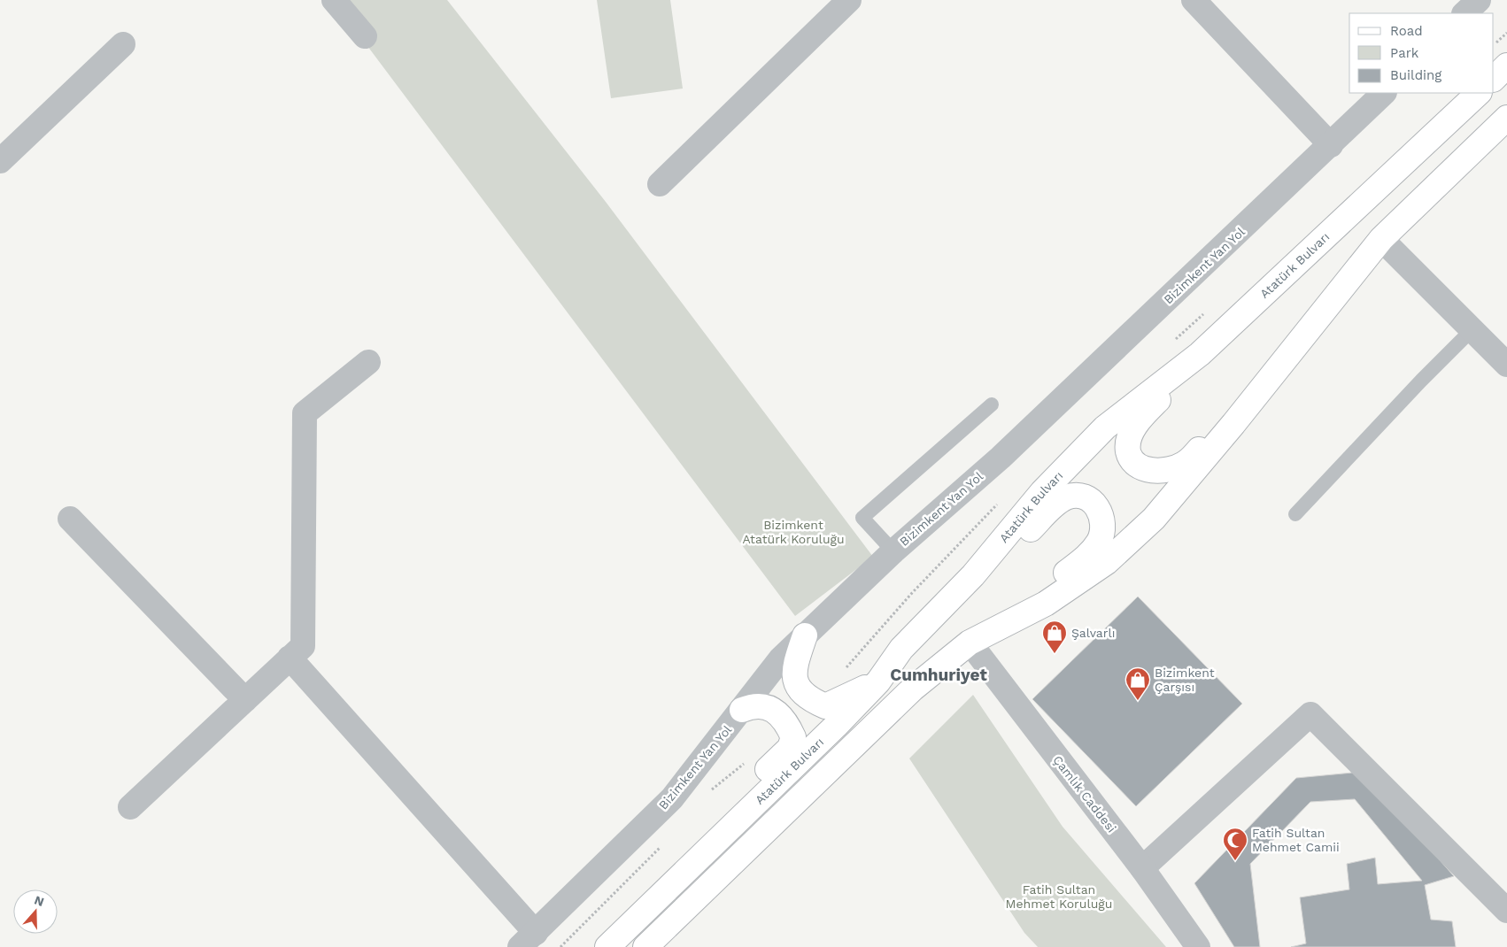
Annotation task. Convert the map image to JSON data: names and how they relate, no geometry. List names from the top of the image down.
{
  "streets": {
    "main road": ["Atatürk Bulvarı"],
    "street": ["Bizimkent Yan Yol", "Çamlık Caddesi"]
  },
  "districts": ["Cumhuriyet"],
  "parks": ["Bizimkent Atatürk Koruluğu", "Fatih Sultan Mehmet Koruluğu"],
  "places": {
    "shop": ["Şalvarlı", "Bizimkent Çarşısı"],
    "mosque": ["Fatih Sultan Mehmet Camii"]
  },
  "legend": ["Road", "Park", "Building"],
  "north": "top"
}
